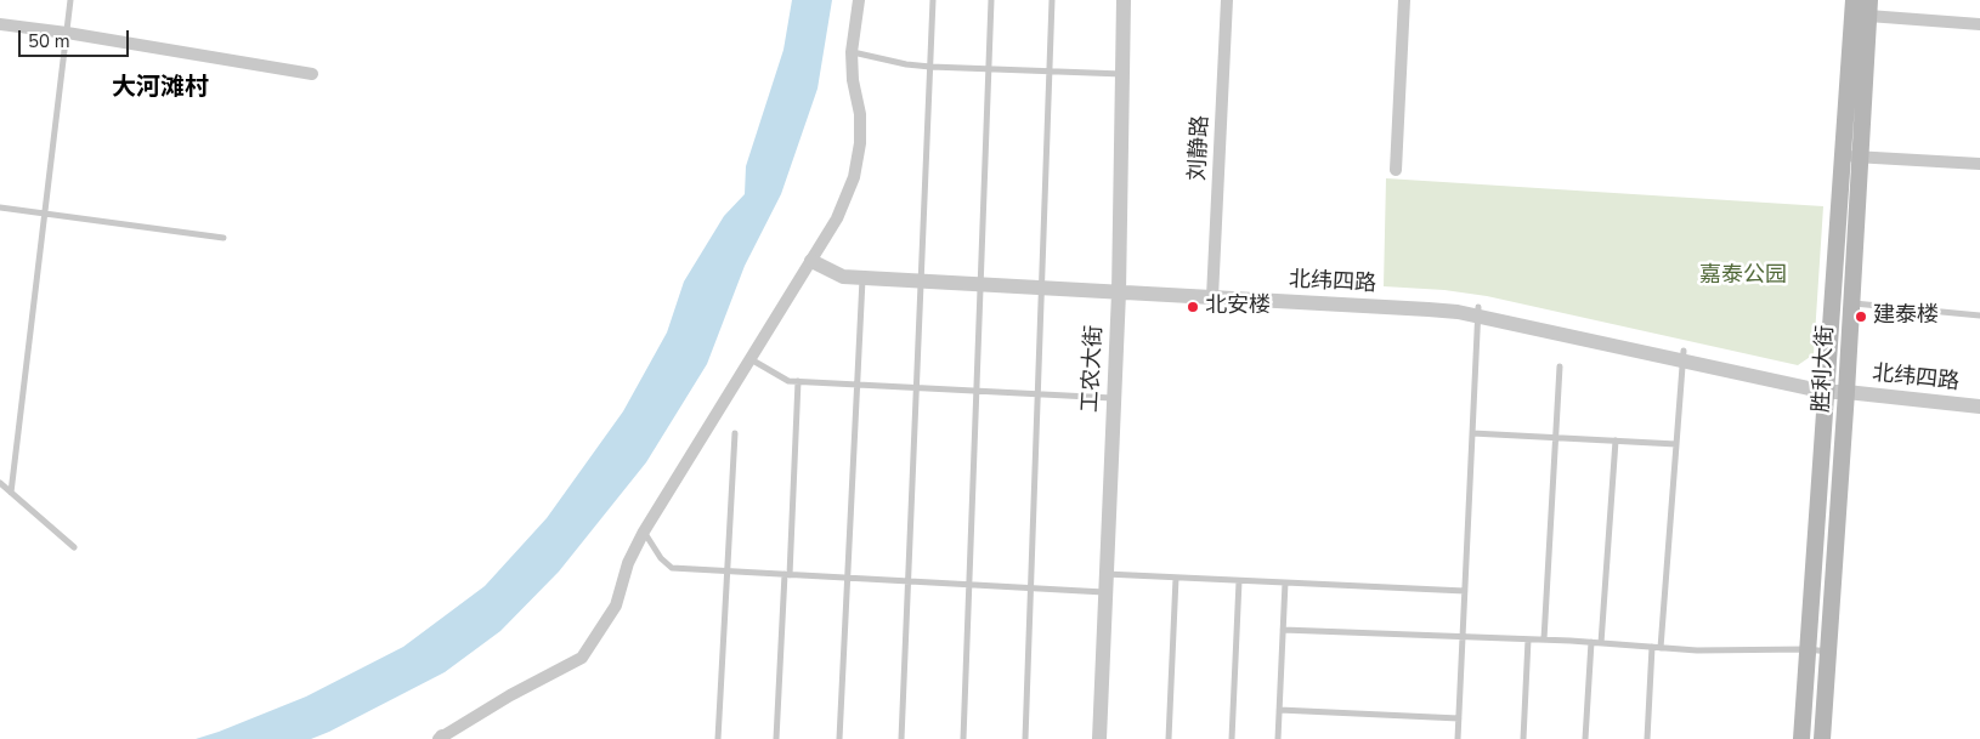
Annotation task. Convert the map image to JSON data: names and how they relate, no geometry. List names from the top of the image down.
{
  "streets": {
    "main road": ["胜利大街"],
    "street": ["刘静路", "北纬四路", "工农大街"]
  },
  "crossings": [
    ["刘静路", "北纬四路"],
    ["北纬四路", "工农大街"],
    ["北纬四路", "胜利大街"]
  ],
  "districts": ["大河滩村"],
  "parks": ["嘉泰公园"],
  "places": ["北安楼", "建泰楼"],
  "scale_bar": "50 m"
}
